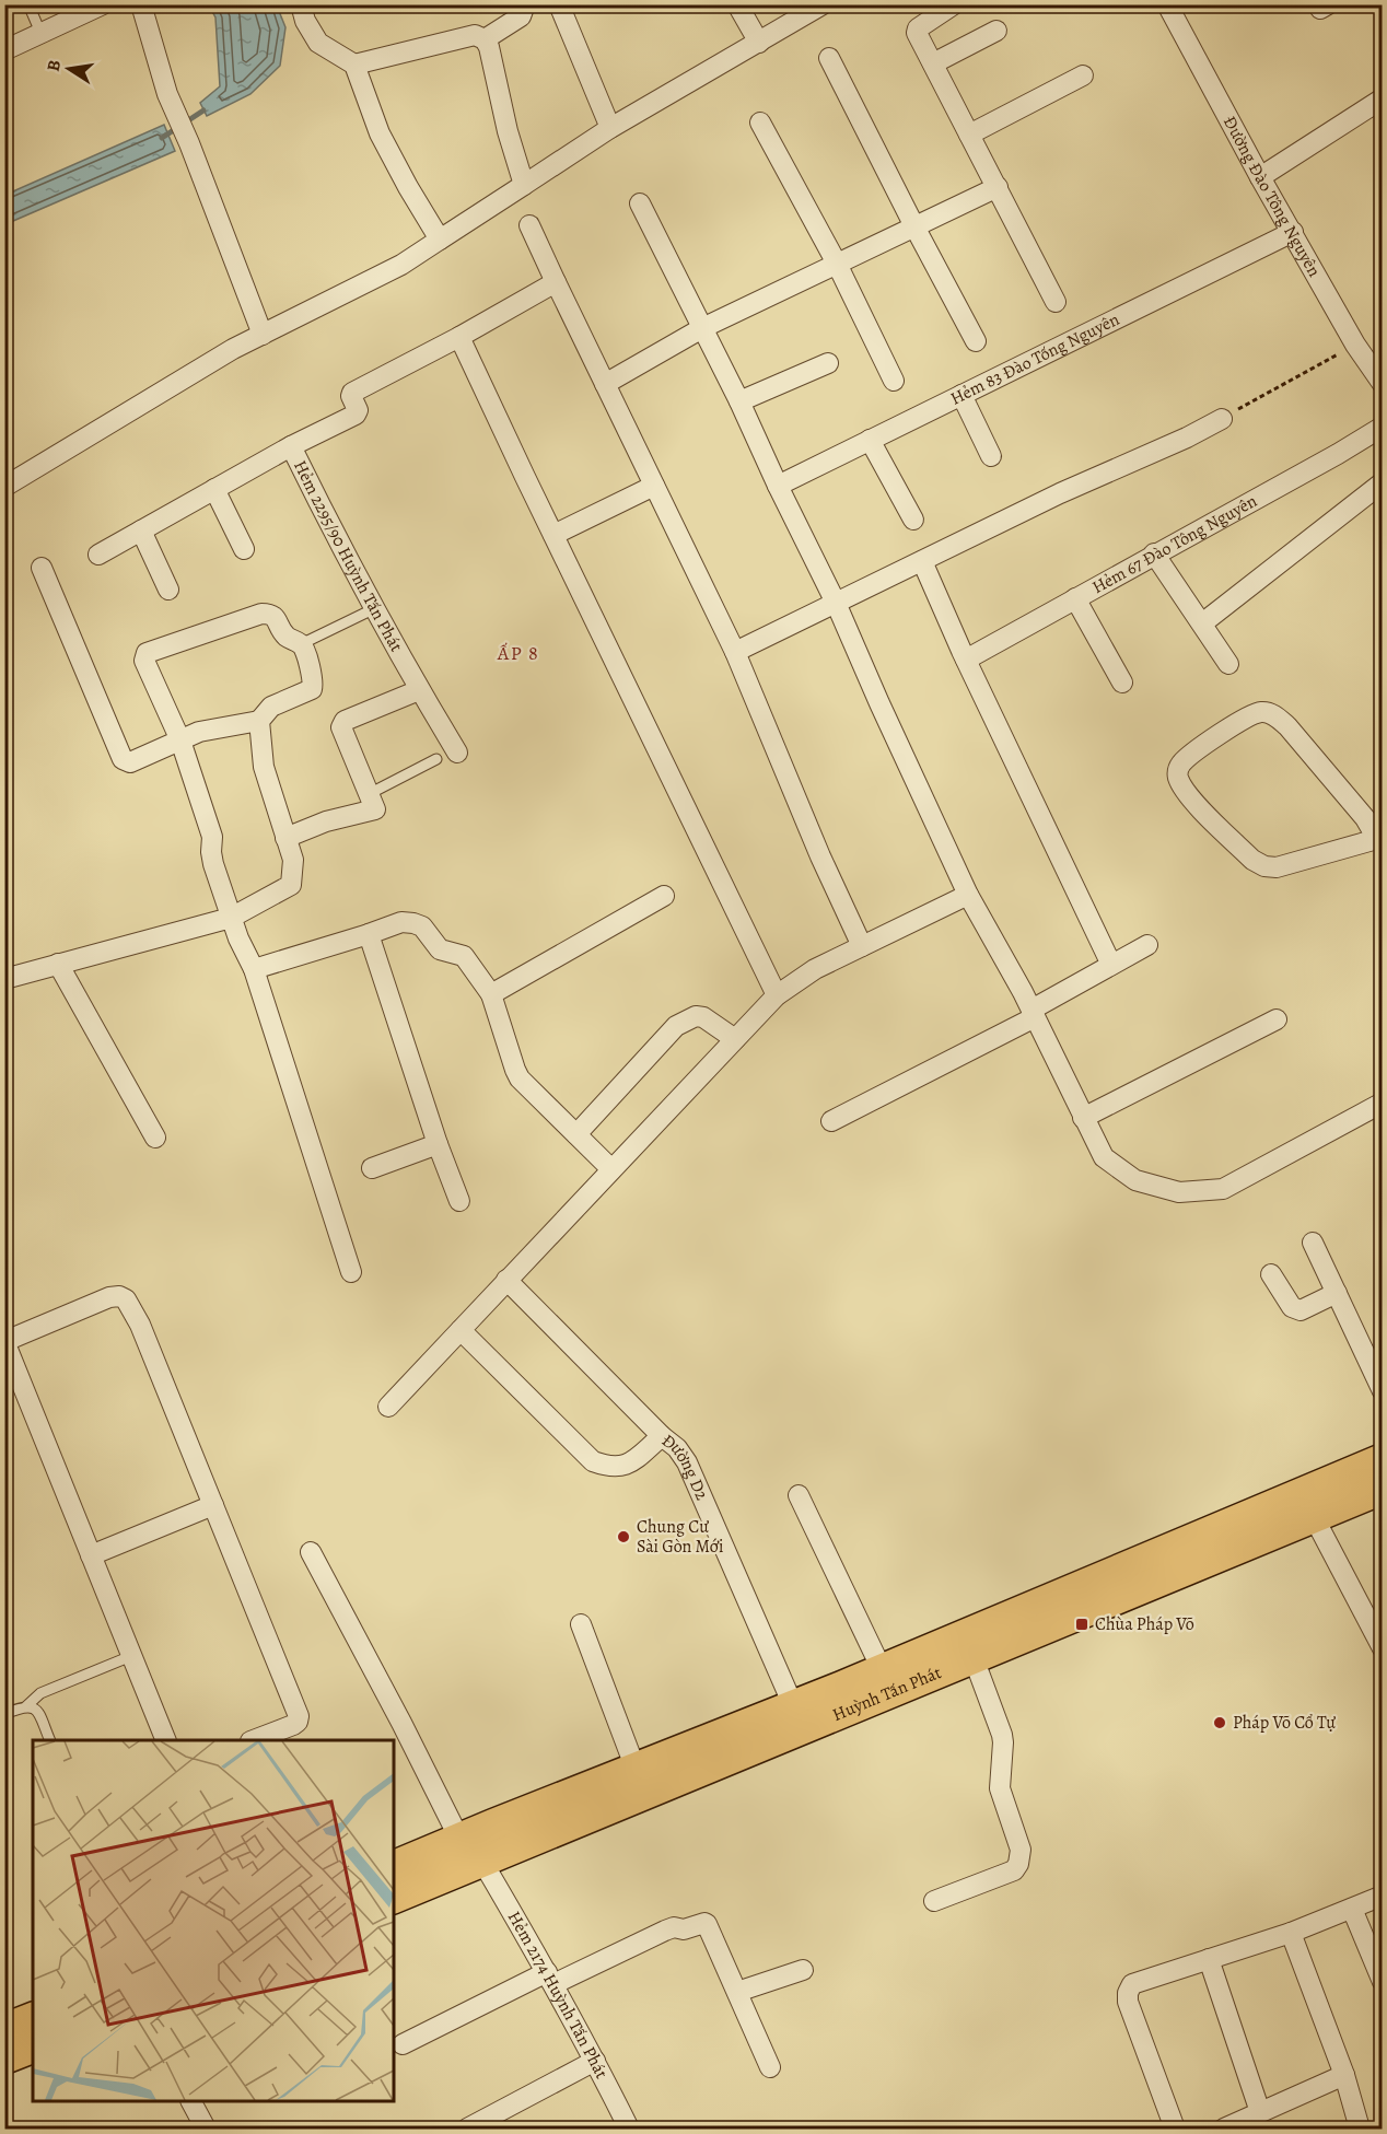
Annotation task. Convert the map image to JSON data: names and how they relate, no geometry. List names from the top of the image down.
{
  "streets": {
    "main road": ["Huỳnh Tấn Phát"],
    "street": [
      "Đường Đào Tông Nguyên",
      "Hẻm 83 Đào Tống Nguyên",
      "Hẻm 67 Đào Tông Nguyên",
      "Hẻm 2295/90 Huỳnh Tấn Phát",
      "Đường D2",
      "Hẻm 2174 Huỳnh Tấn Phát"
    ]
  },
  "crossings": [
    ["Đường Đào Tông Nguyên", "Hẻm 83 Đào Tống Nguyên"],
    ["Đường D2", "Huỳnh Tấn Phát"],
    ["Huỳnh Tấn Phát", "Hẻm 2174 Huỳnh Tấn Phát"]
  ],
  "districts": ["ẤP 8"],
  "places": {
    "other": ["Chung Cư Sài Gòn Mới", "Pháp Võ Cổ Tự"],
    "transit": ["Chùa Pháp Võ"]
  },
  "north": "left"
}
